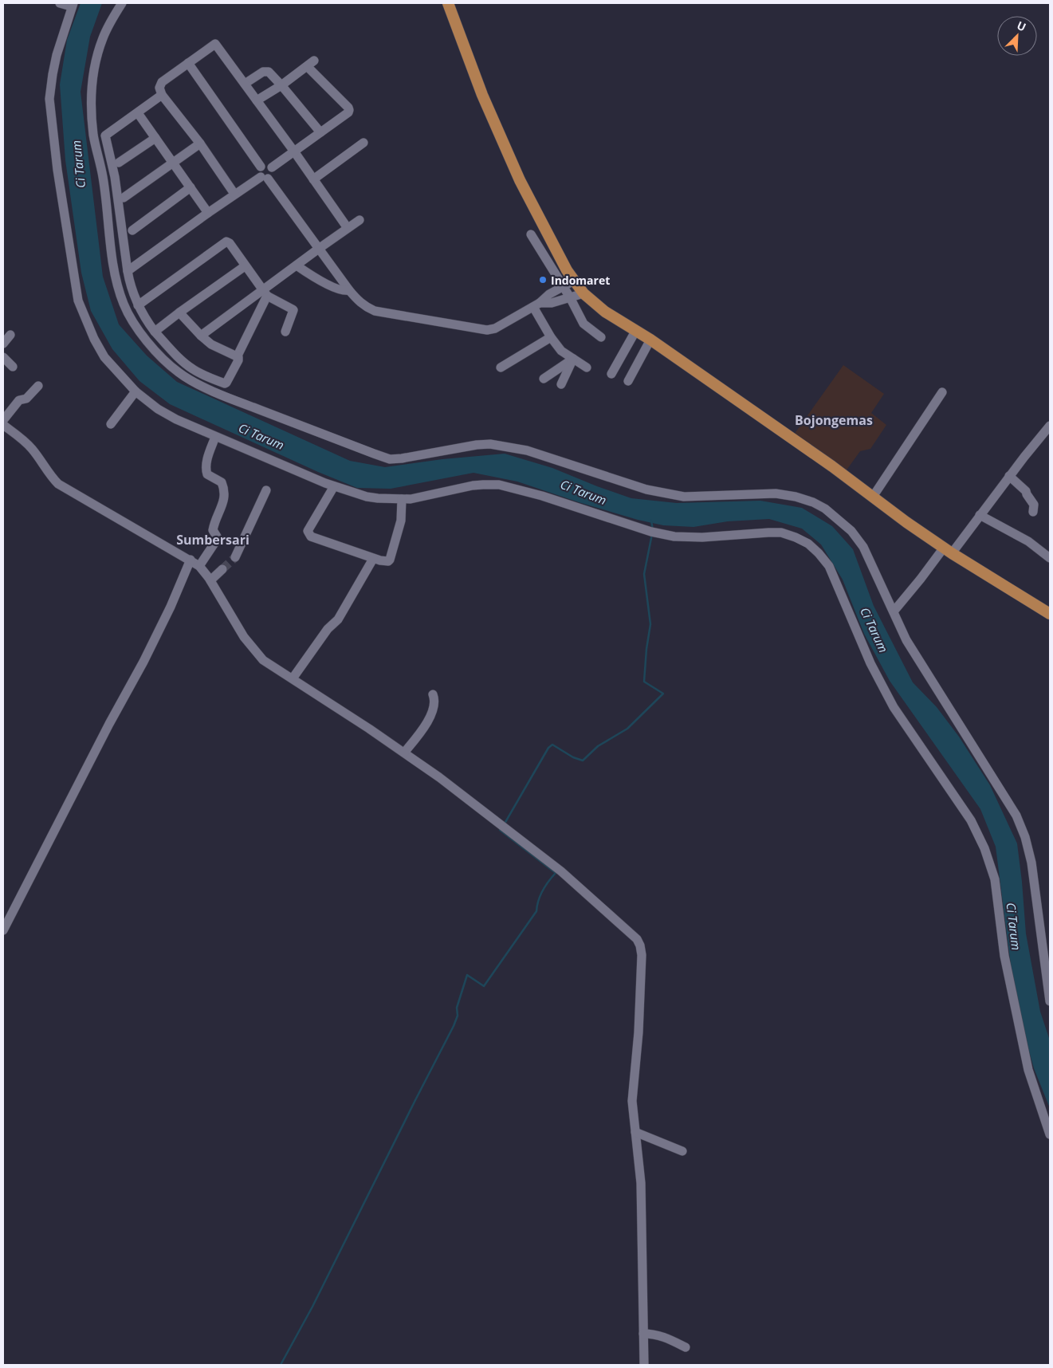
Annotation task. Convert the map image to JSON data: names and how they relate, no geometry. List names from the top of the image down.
{
  "districts": ["Bojongemas", "Sumbersari"],
  "water": ["Ci Tarum"],
  "places": ["Indomaret"],
  "north": "top right"
}
